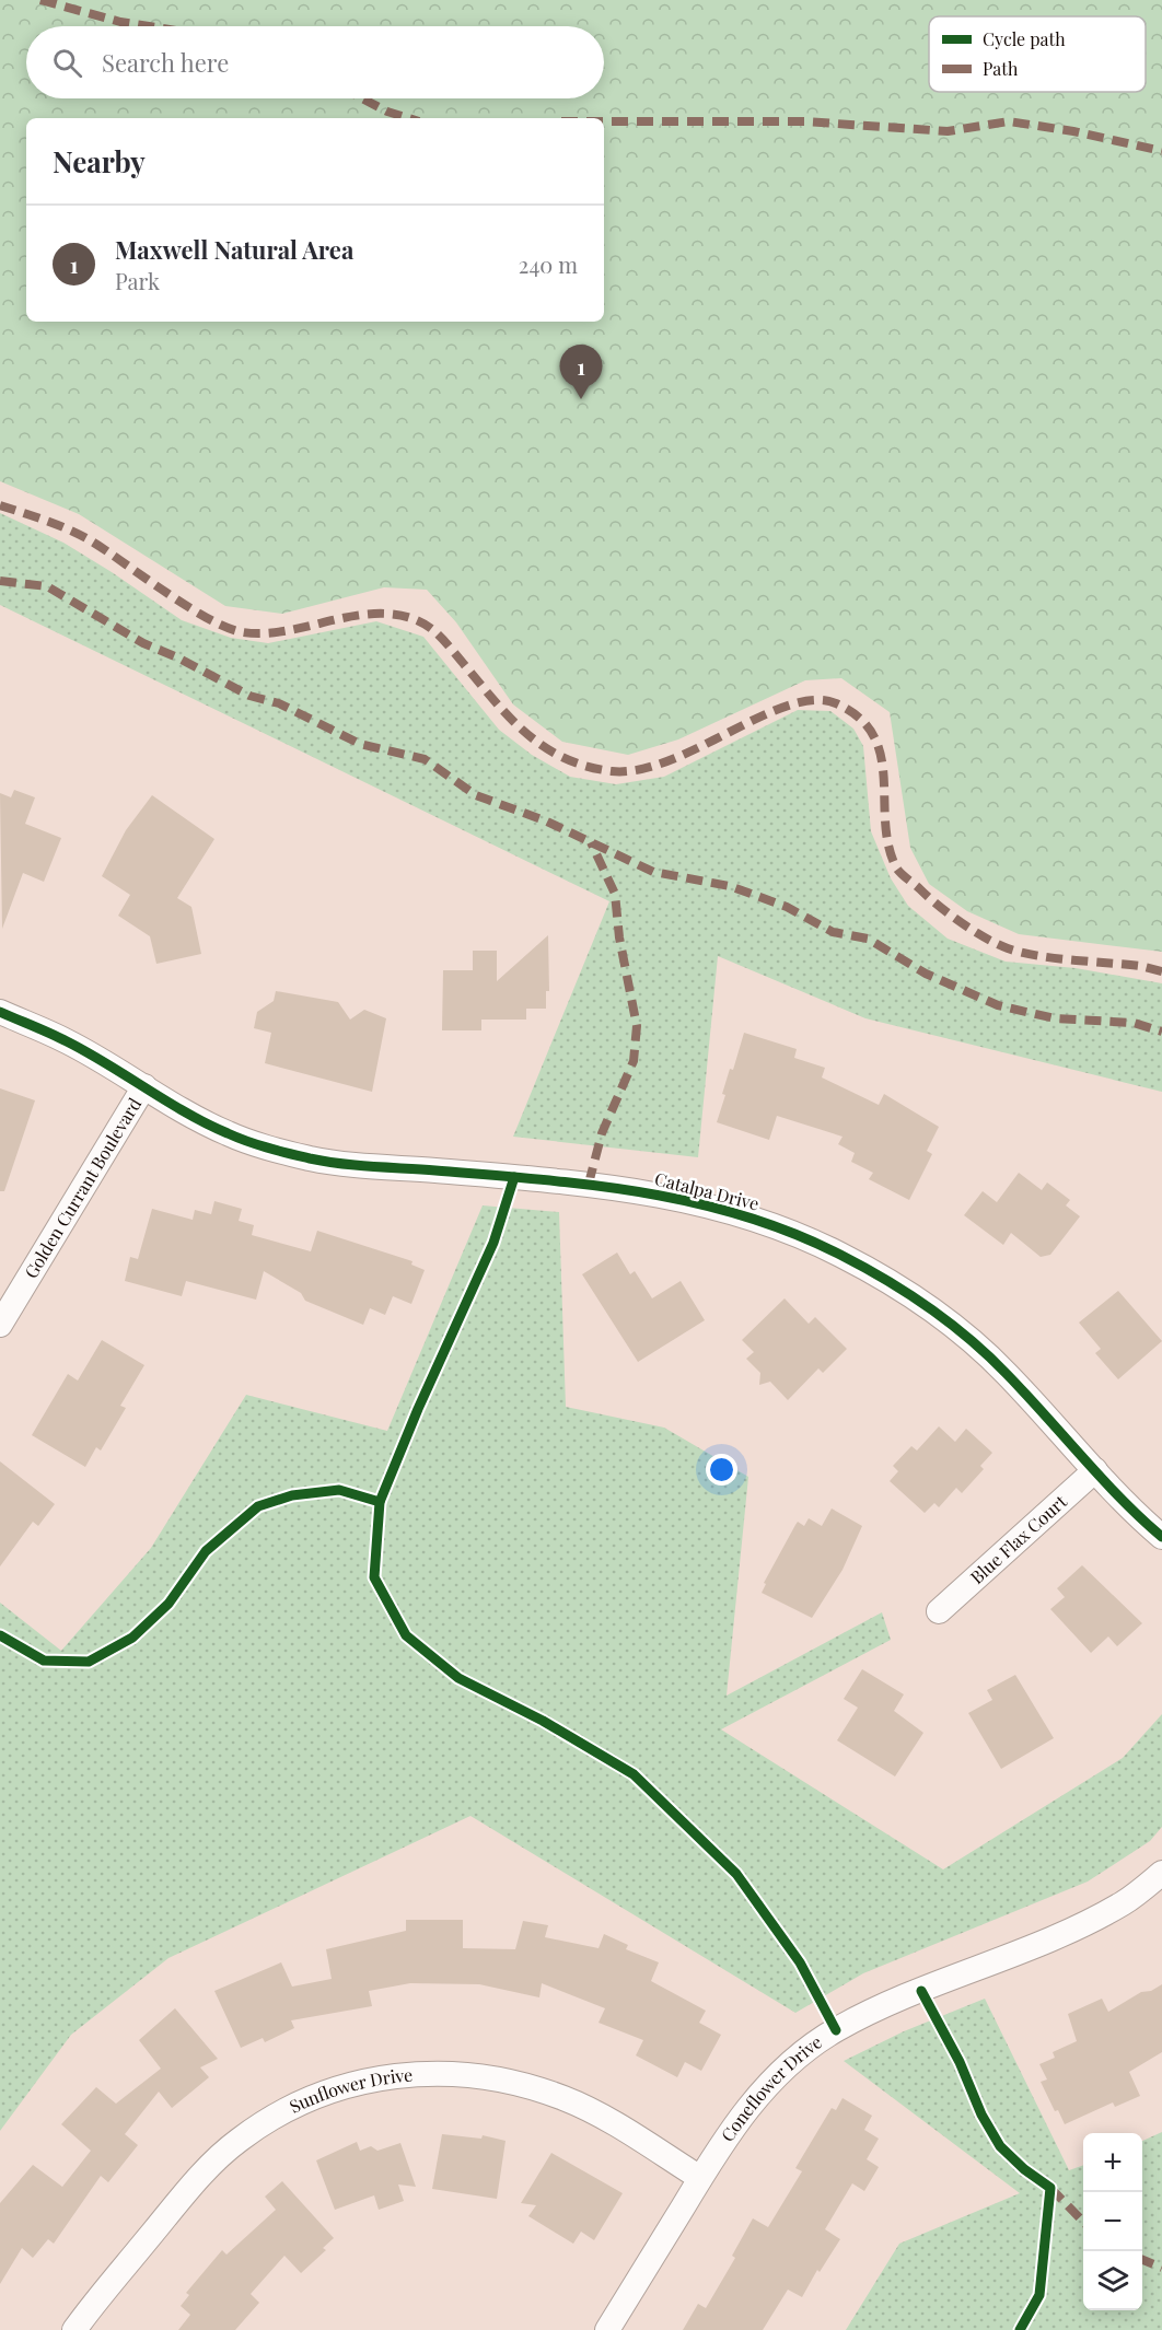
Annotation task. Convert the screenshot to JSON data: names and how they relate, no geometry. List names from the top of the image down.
{
  "streets": {
    "street": [
      "Golden Currant Boulevard",
      "Catalpa Drive",
      "Blue Flax Court",
      "Coneflower Drive",
      "Sunflower Drive"
    ]
  },
  "crossings": [
    ["Golden Currant Boulevard", "Catalpa Drive"],
    ["Catalpa Drive", "Blue Flax Court"],
    ["Coneflower Drive", "Sunflower Drive"]
  ],
  "legend": ["Cycle path", "Path"],
  "page": {
    "search": "Search here",
    "heading": "Nearby",
    "list": [
      {
        "mark": "1",
        "name": "Maxwell Natural Area",
        "note": "Park",
        "value": "240 m"
      }
    ],
    "pins": "1",
    "map_buttons": ["+", "−"]
  }
}
